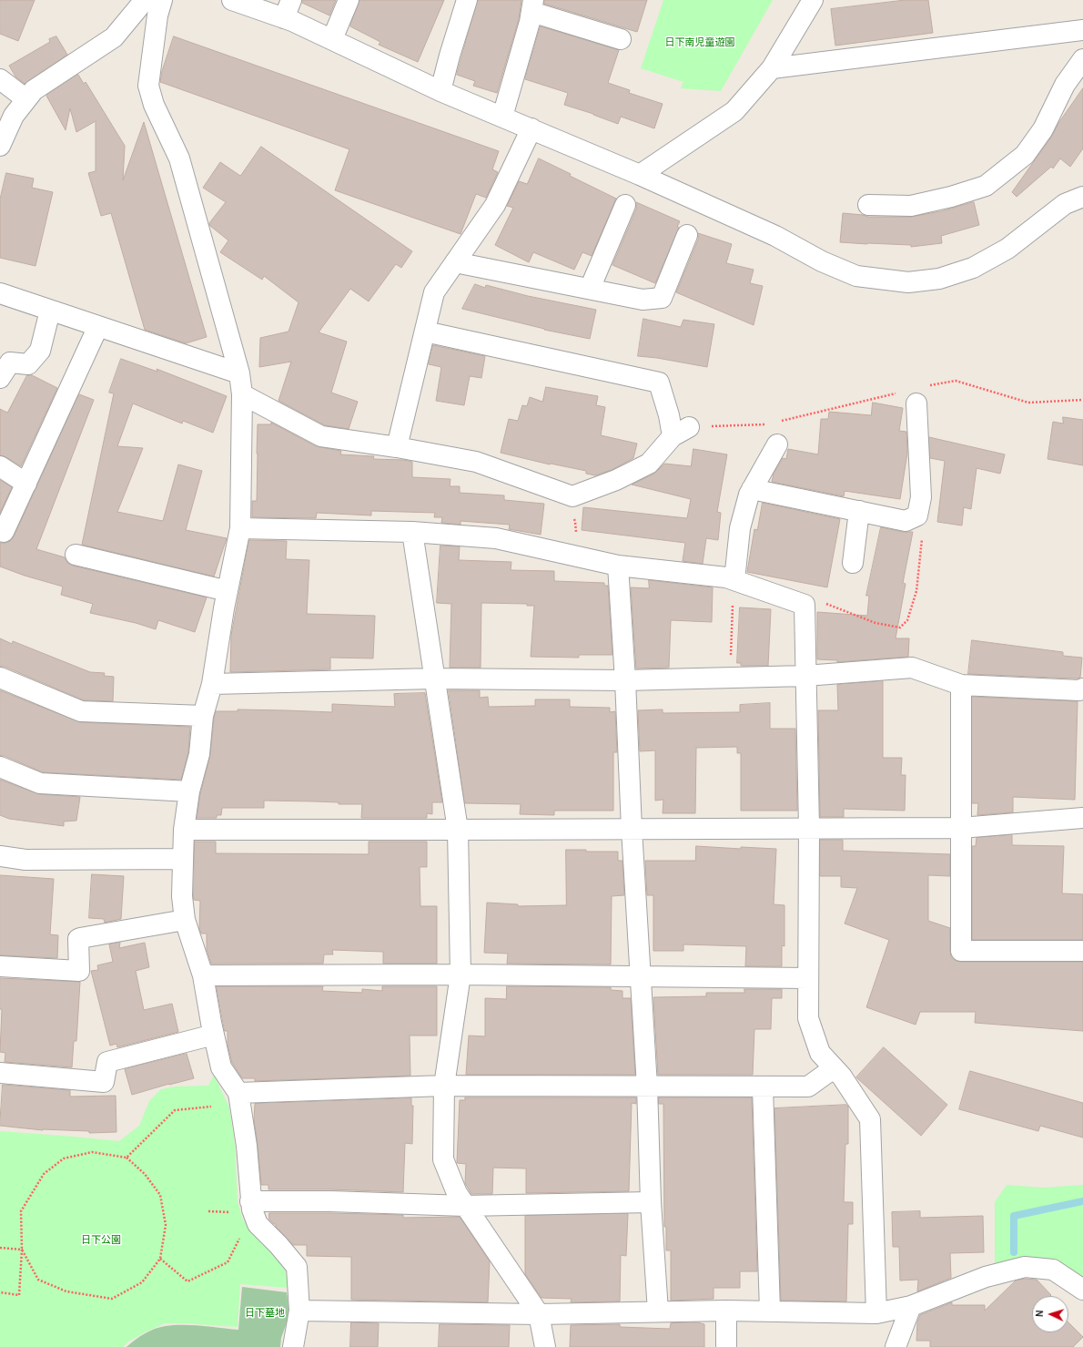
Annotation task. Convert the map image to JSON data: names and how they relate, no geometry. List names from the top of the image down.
{
  "parks": ["日下南児童遊園", "日下公園", "日下墓地"],
  "north": "left"
}
